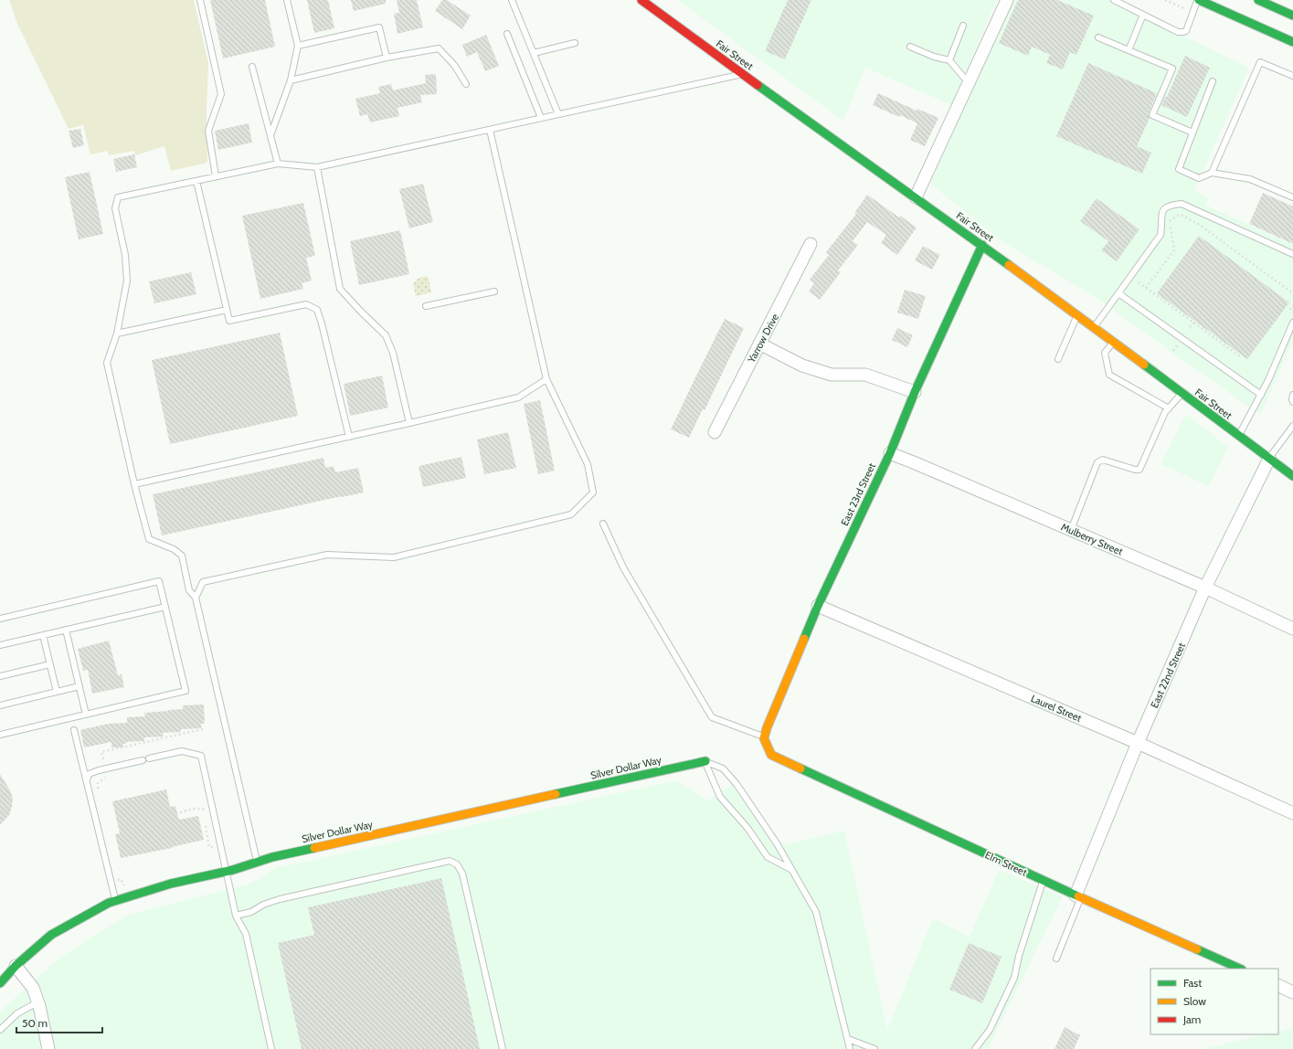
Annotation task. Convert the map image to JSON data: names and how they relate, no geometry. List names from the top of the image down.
{
  "streets": {
    "street": [
      "Fair Street",
      "Yarrow Drive",
      "East 23rd Street",
      "Mulberry Street",
      "East 22nd Street",
      "Laurel Street",
      "Silver Dollar Way",
      "Elm Street"
    ]
  },
  "crossings": [
    ["Fair Street", "East 23rd Street"],
    ["Fair Street", "East 22nd Street"],
    ["East 23rd Street", "Mulberry Street"],
    ["East 23rd Street", "Laurel Street"],
    ["East 23rd Street", "Elm Street"],
    ["Mulberry Street", "East 22nd Street"],
    ["East 22nd Street", "Laurel Street"],
    ["East 22nd Street", "Elm Street"]
  ],
  "legend": ["Fast", "Slow", "Jam"],
  "scale_bar": "50 m"
}
